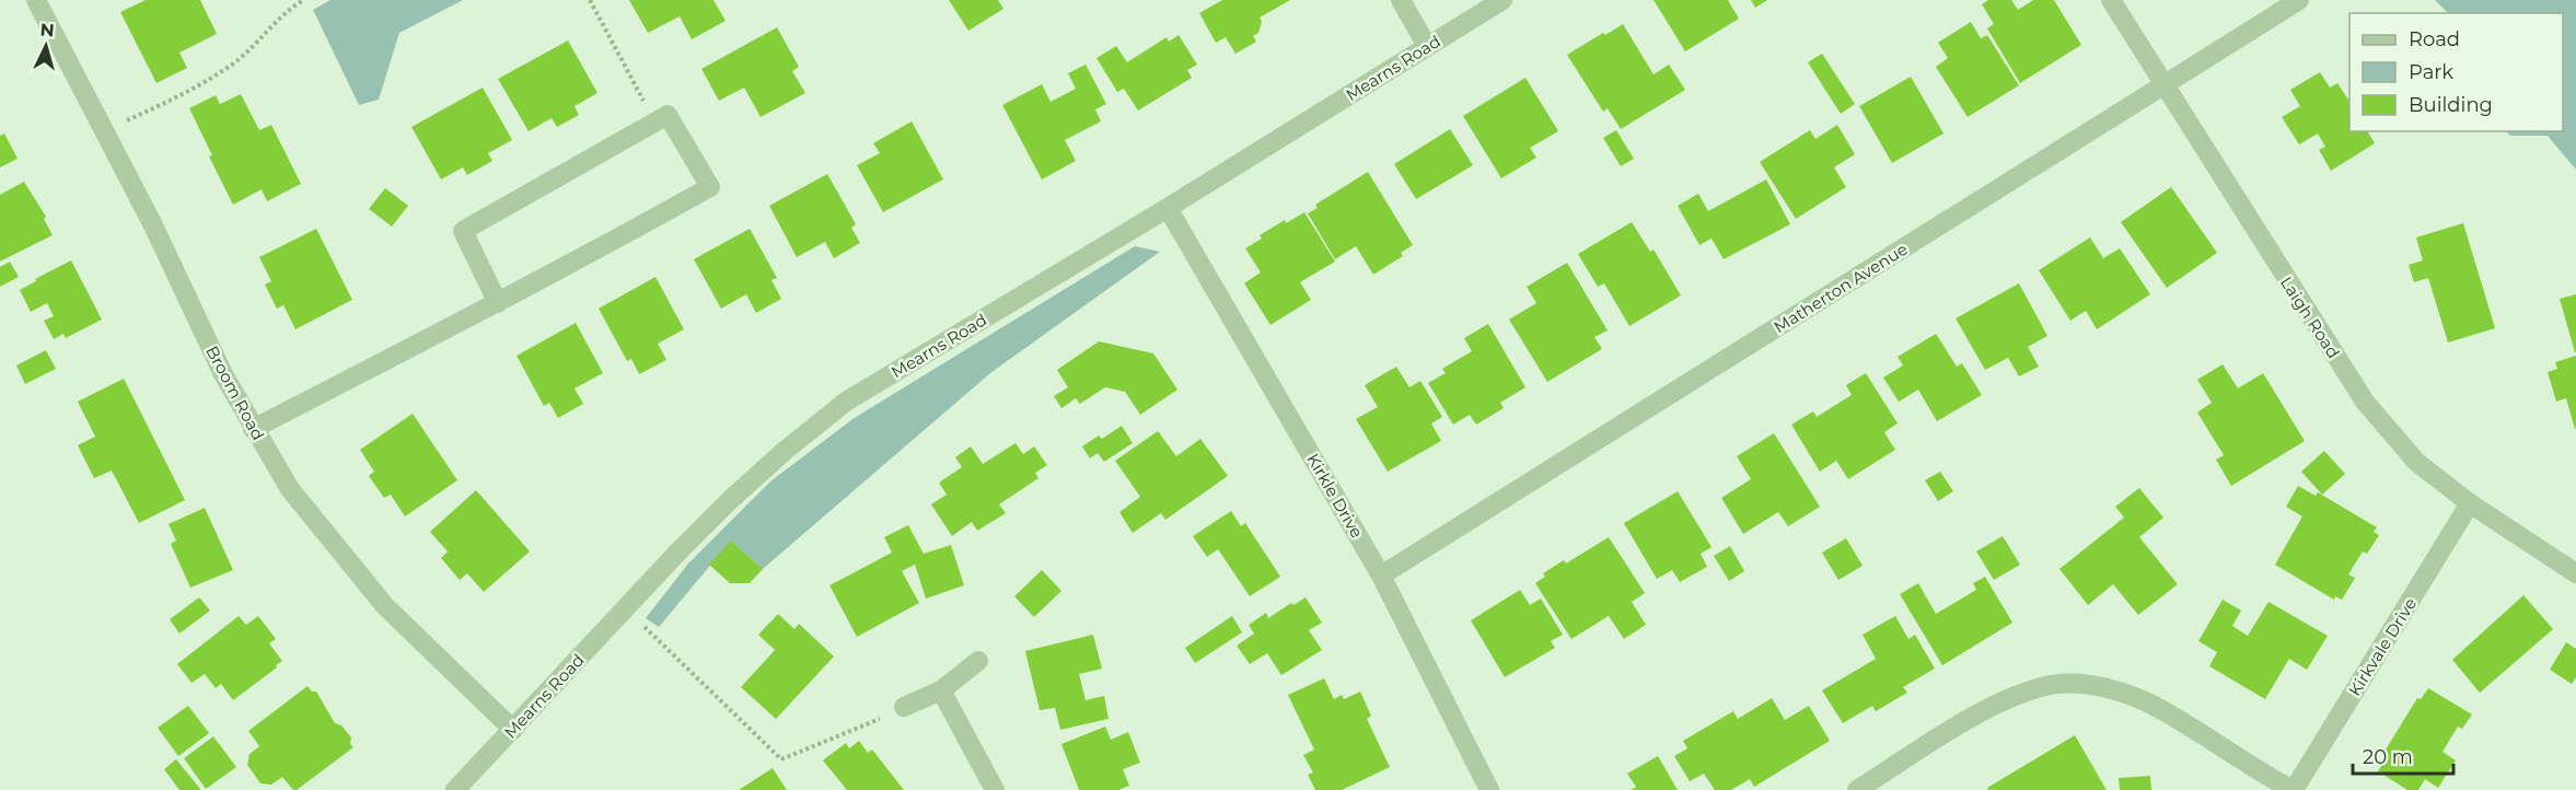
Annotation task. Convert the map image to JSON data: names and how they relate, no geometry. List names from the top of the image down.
{
  "streets": {
    "street": [
      "Mearns Road",
      "Matherton Avenue",
      "Laigh Road",
      "Broom Road",
      "Kirkle Drive",
      "Kirkvale Drive"
    ]
  },
  "crossings": [
    ["Mearns Road", "Broom Road"],
    ["Mearns Road", "Kirkle Drive"],
    ["Matherton Avenue", "Laigh Road"],
    ["Matherton Avenue", "Kirkle Drive"],
    ["Laigh Road", "Kirkvale Drive"]
  ],
  "legend": ["Road", "Park", "Building"],
  "scale_bar": "20 m",
  "north": "top"
}
